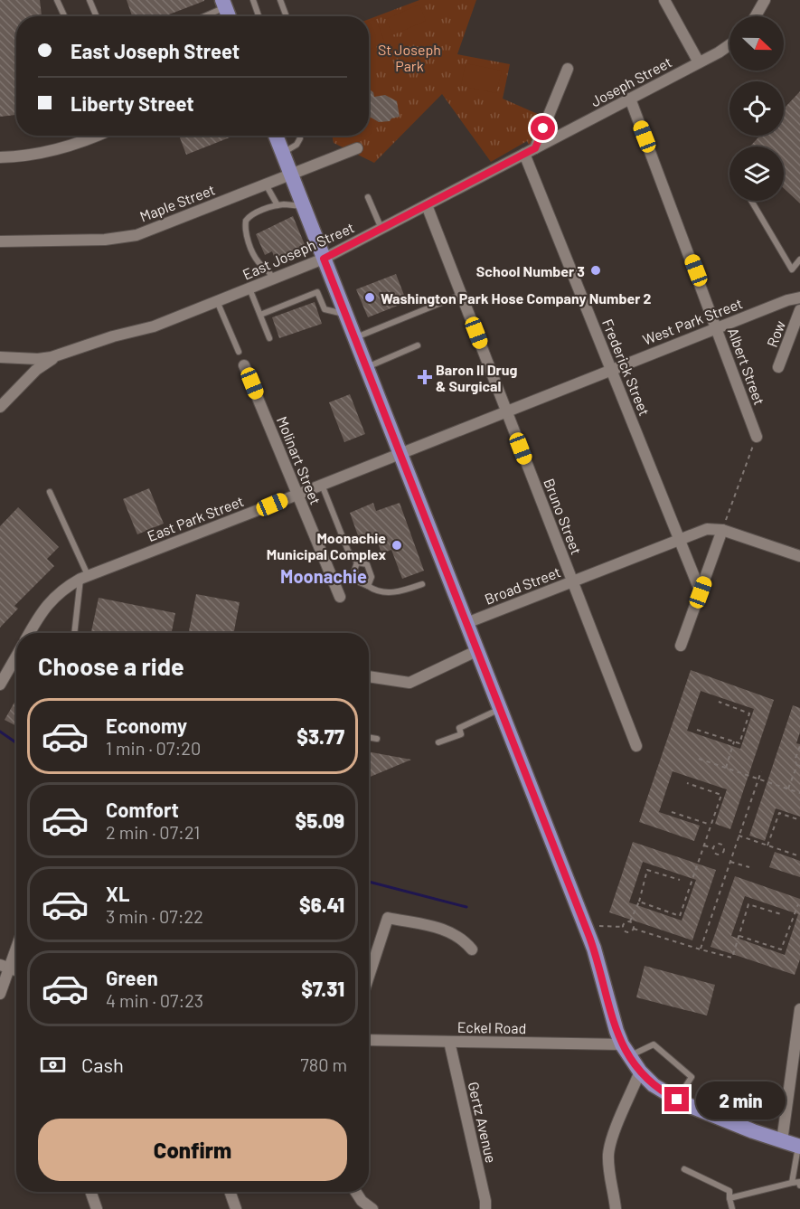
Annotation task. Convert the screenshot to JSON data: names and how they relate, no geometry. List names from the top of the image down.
{
  "streets": {
    "street": [
      "Joseph Street",
      "Maple Street",
      "East Joseph Street",
      "West Park Street",
      "Row",
      "Albert Street",
      "Frederick Street",
      "Molinart Street",
      "Bruno Street",
      "East Park Street",
      "Broad Street",
      "Eckel Road",
      "Gertz Avenue"
    ]
  },
  "crossings": [
    ["Joseph Street", "East Joseph Street"],
    ["Joseph Street", "Albert Street"],
    ["East Joseph Street", "Frederick Street"],
    ["East Joseph Street", "Bruno Street"],
    ["West Park Street", "Albert Street"],
    ["West Park Street", "Frederick Street"],
    ["West Park Street", "Bruno Street"],
    ["West Park Street", "East Park Street"],
    ["Frederick Street", "Broad Street"],
    ["Molinart Street", "East Park Street"],
    ["Bruno Street", "Broad Street"],
    ["Eckel Road", "Gertz Avenue"]
  ],
  "districts": ["Moonachie"],
  "parks": ["St Joseph Park"],
  "places": {
    "other": ["School Number 3", "Washington Park Hose Company Number 2", "Moonachie Municipal Complex"],
    "health": ["Baron II Drug & Surgical"]
  },
  "north": "right",
  "page": {
    "banner": ["East Joseph Street", "Liberty Street"],
    "heading": "Choose a ride",
    "list": [
      {
        "name": "Economy",
        "note": "1 min · 07:20",
        "value": "$3.77"
      },
      {
        "name": "Comfort",
        "note": "2 min · 07:21",
        "value": "$5.09"
      },
      {
        "name": "XL",
        "note": "3 min · 07:22",
        "value": "$6.41"
      },
      {
        "name": "Green",
        "note": "4 min · 07:23",
        "value": "$7.31"
      }
    ],
    "pay": ["Cash", "780 m"],
    "bubble": "2 min",
    "buttons": "Confirm"
  }
}
